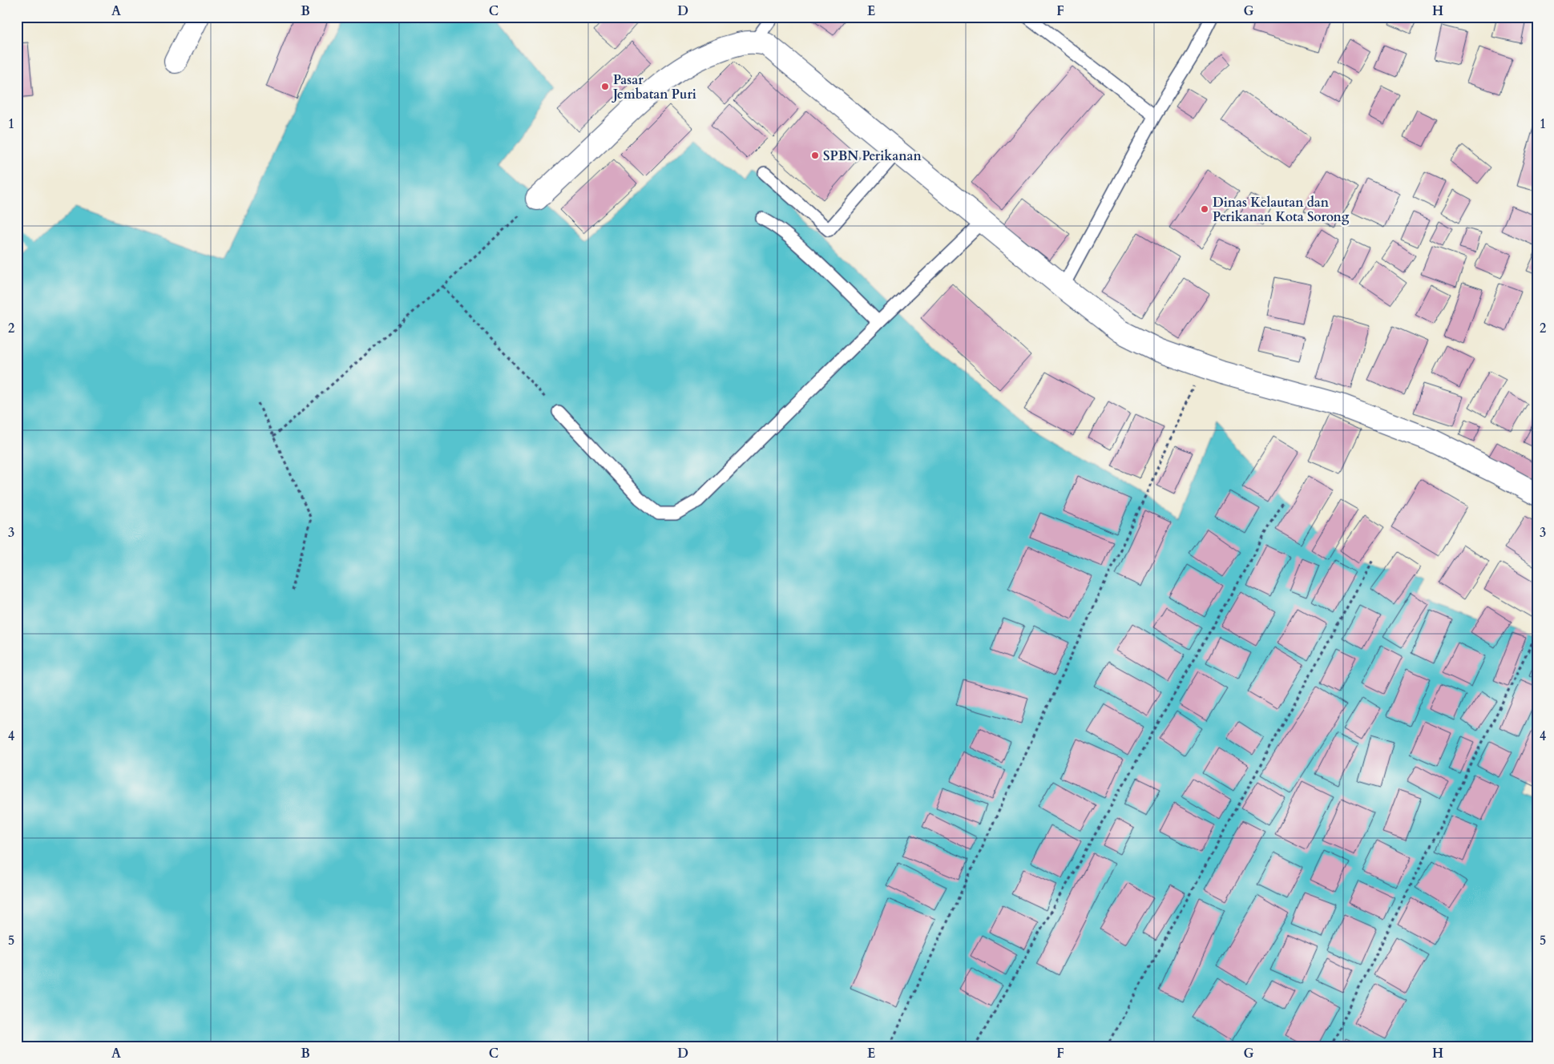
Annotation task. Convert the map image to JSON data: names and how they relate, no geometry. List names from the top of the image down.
{
  "places": ["Pasar Jembatan Puri", "SPBN Perikanan", "Dinas Kelautan dan Perikanan Kota Sorong"],
  "grid": {
    "columns": [
      "A",
      "B",
      "C",
      "D",
      "E",
      "F",
      "G",
      "H"
    ],
    "rows": [
      "1",
      "2",
      "3",
      "4",
      "5"
    ]
  }
}
